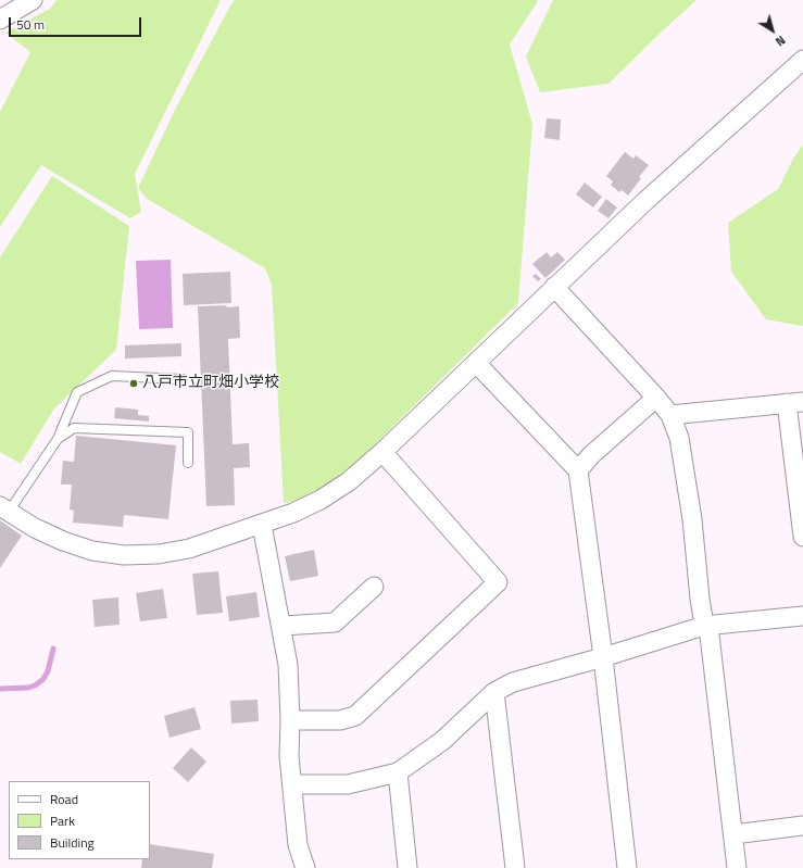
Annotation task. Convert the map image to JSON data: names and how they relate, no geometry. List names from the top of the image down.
{
  "places": ["八戸市立町畑小学校"],
  "legend": ["Road", "Park", "Building"],
  "scale_bar": "50 m",
  "north": "bottom right"
}
